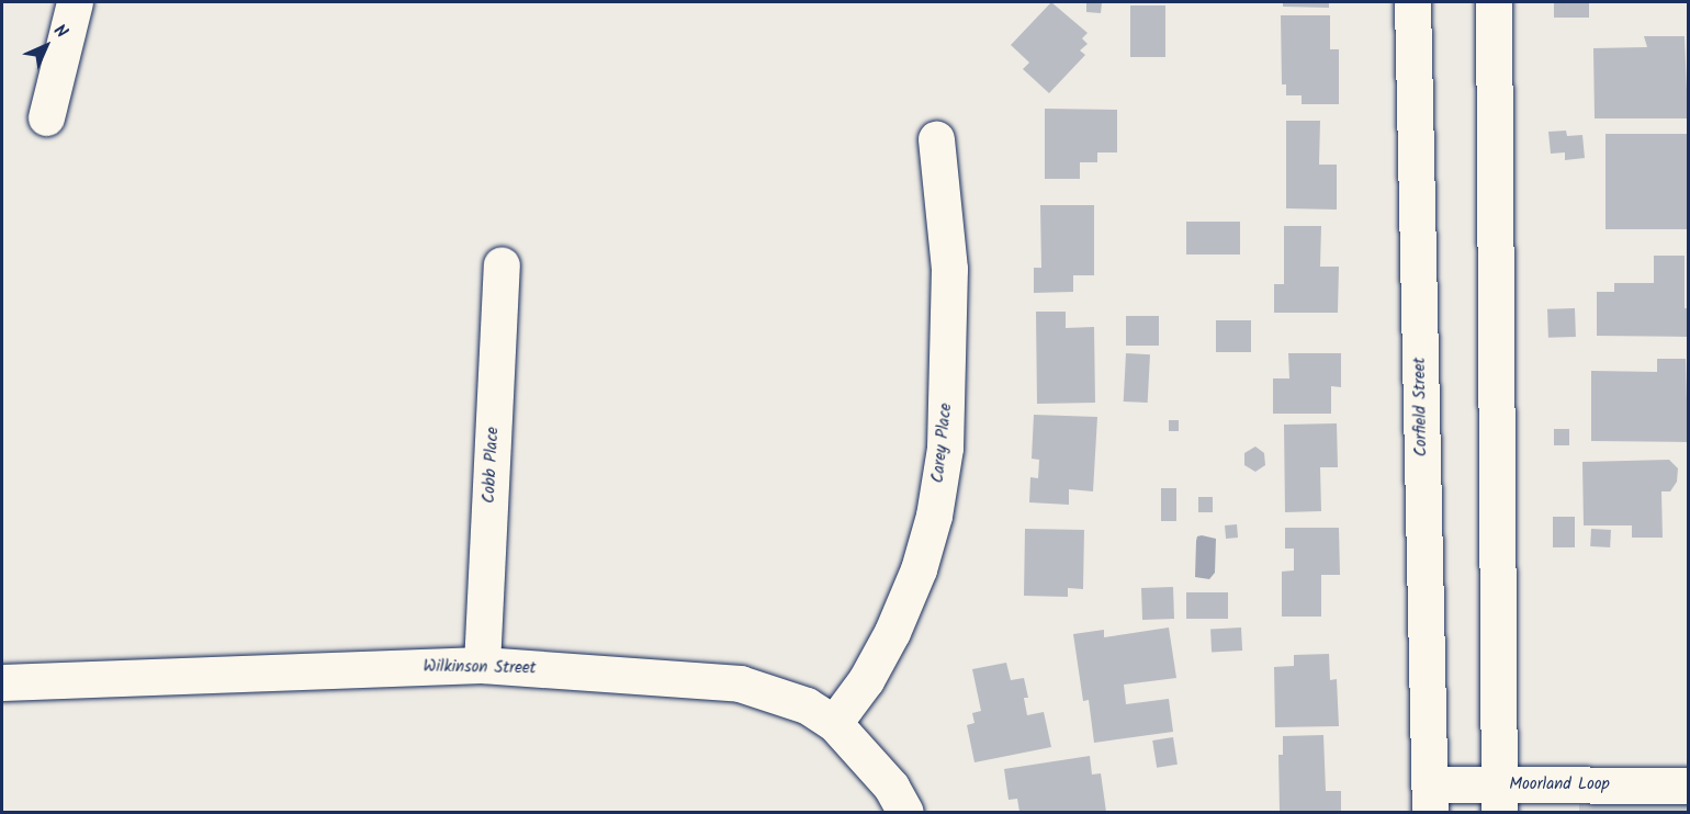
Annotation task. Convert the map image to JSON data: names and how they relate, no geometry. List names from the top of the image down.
{
  "streets": {
    "street": [
      "Corfield Street",
      "Carey Place",
      "Cobb Place",
      "Wilkinson Street",
      "Moorland Loop"
    ]
  },
  "crossings": [
    ["Corfield Street", "Moorland Loop"],
    ["Carey Place", "Wilkinson Street"],
    ["Cobb Place", "Wilkinson Street"]
  ],
  "north": "top right"
}
